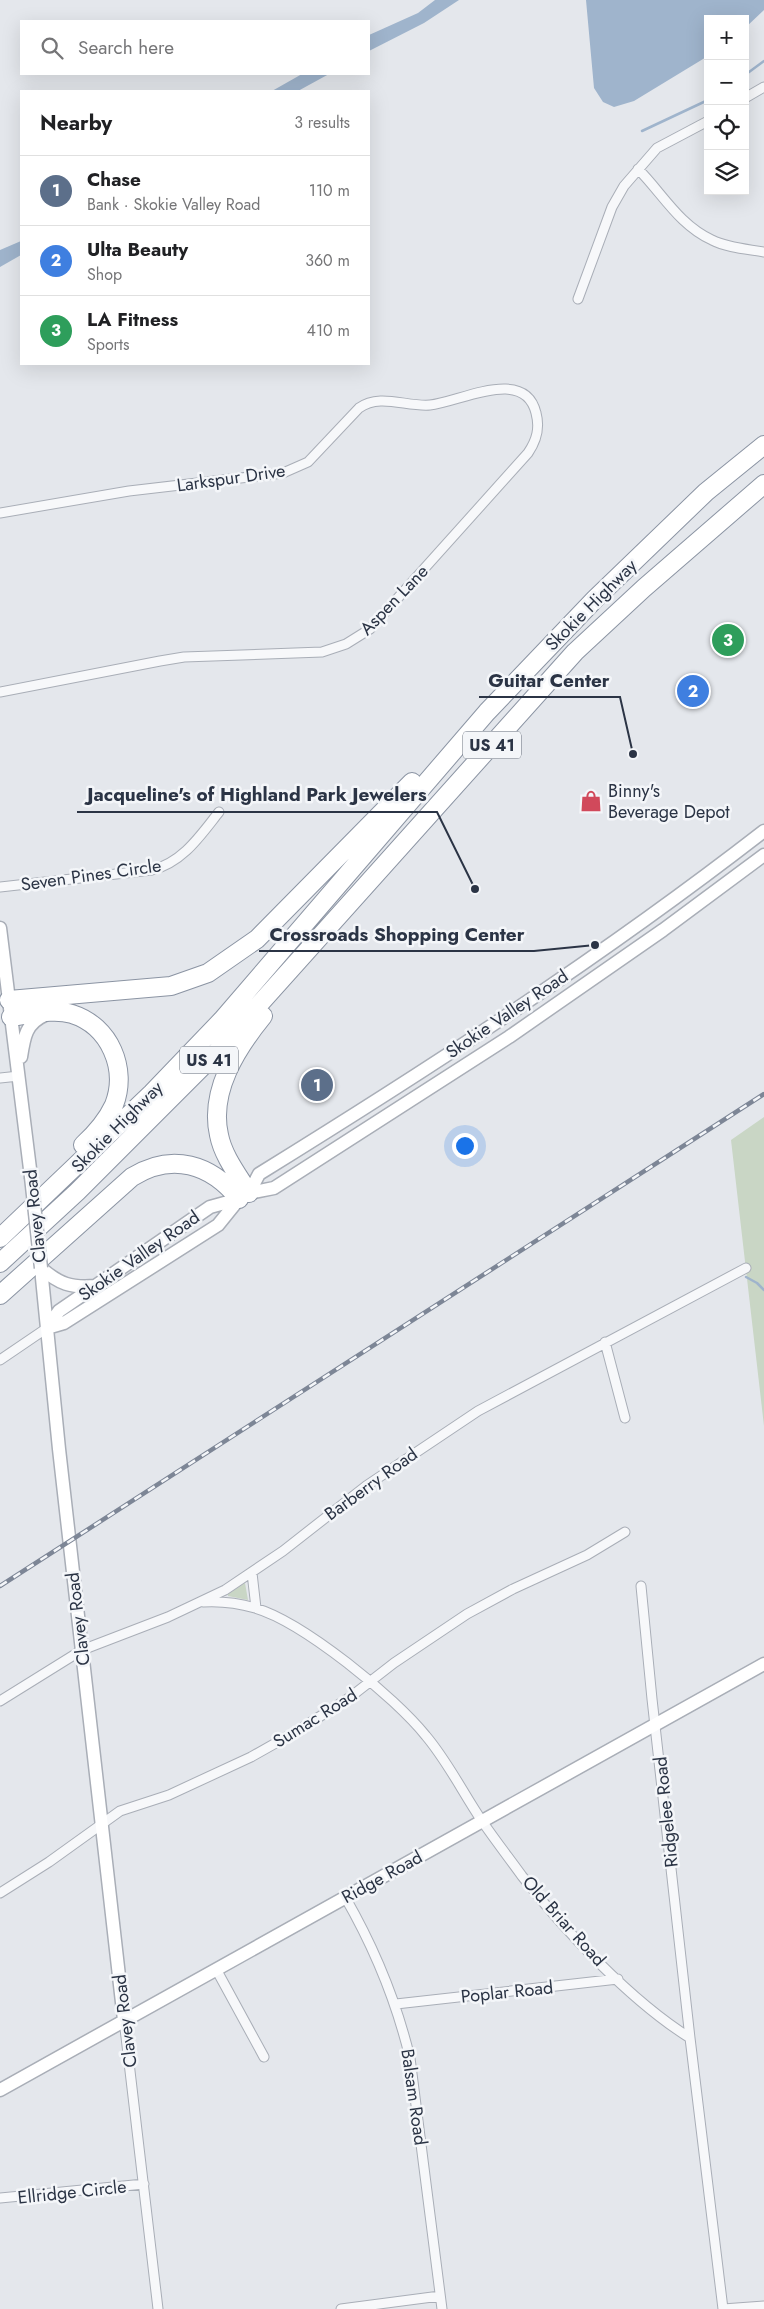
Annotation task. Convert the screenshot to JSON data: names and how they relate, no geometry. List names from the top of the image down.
{
  "streets": {
    "highway": ["Skokie Highway", "US 41"],
    "main road": ["Skokie Valley Road", "Clavey Road", "Ridge Road"],
    "street": [
      "Larkspur Drive",
      "Aspen Lane",
      "Seven Pines Circle",
      "Barberry Road",
      "Sumac Road",
      "Ridgelee Road",
      "Old Briar Road",
      "Poplar Road",
      "Balsam Road",
      "Ellridge Circle"
    ]
  },
  "crossings": [
    ["Larkspur Drive", "Aspen Lane"],
    ["Skokie Valley Road", "Clavey Road"],
    ["Clavey Road", "Barberry Road"],
    ["Clavey Road", "Sumac Road"],
    ["Clavey Road", "Ridge Road"],
    ["Clavey Road", "Ellridge Circle"],
    ["Barberry Road", "Old Briar Road"],
    ["Sumac Road", "Old Briar Road"],
    ["Ridgelee Road", "Ridge Road"],
    ["Ridgelee Road", "Old Briar Road"],
    ["Ridge Road", "Old Briar Road"],
    ["Ridge Road", "Balsam Road"],
    ["Old Briar Road", "Poplar Road"],
    ["Poplar Road", "Balsam Road"]
  ],
  "places": {
    "other": ["Guitar Center", "Jacqueline's of Highland Park Jewelers", "Crossroads Shopping Center"],
    "shop": ["Binny's Beverage Depot"]
  },
  "page": {
    "map_buttons": ["+", "−"],
    "search": "Search here",
    "heading": ["Nearby", "3 results"],
    "list": [
      {
        "mark": "1",
        "name": "Chase",
        "note": "Bank · Skokie Valley Road",
        "value": "110 m"
      },
      {
        "mark": "2",
        "name": "Ulta Beauty",
        "note": "Shop",
        "value": "360 m"
      },
      {
        "mark": "3",
        "name": "LA Fitness",
        "note": "Sports",
        "value": "410 m"
      }
    ],
    "pins": ["3", "2", "1"]
  }
}
